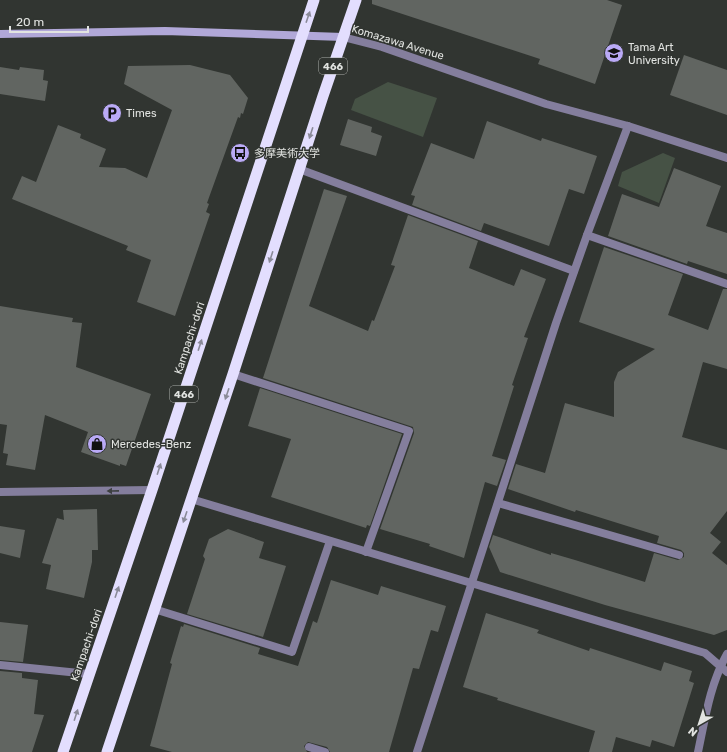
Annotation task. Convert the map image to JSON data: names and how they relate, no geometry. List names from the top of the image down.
{
  "streets": {
    "highway": ["466", "Kampachi-dori"],
    "main road": ["Komazawa Avenue"]
  },
  "crossings": [
    ["Komazawa Avenue", "466"],
    ["Komazawa Avenue", "Kampachi-dori"]
  ],
  "places": {
    "school or university": ["Tama Art University"],
    "parking": ["Times"],
    "bus stop": ["多摩美術大学"],
    "shop": ["Mercedes-Benz"]
  },
  "scale_bar": "20 m",
  "north": "bottom left"
}
